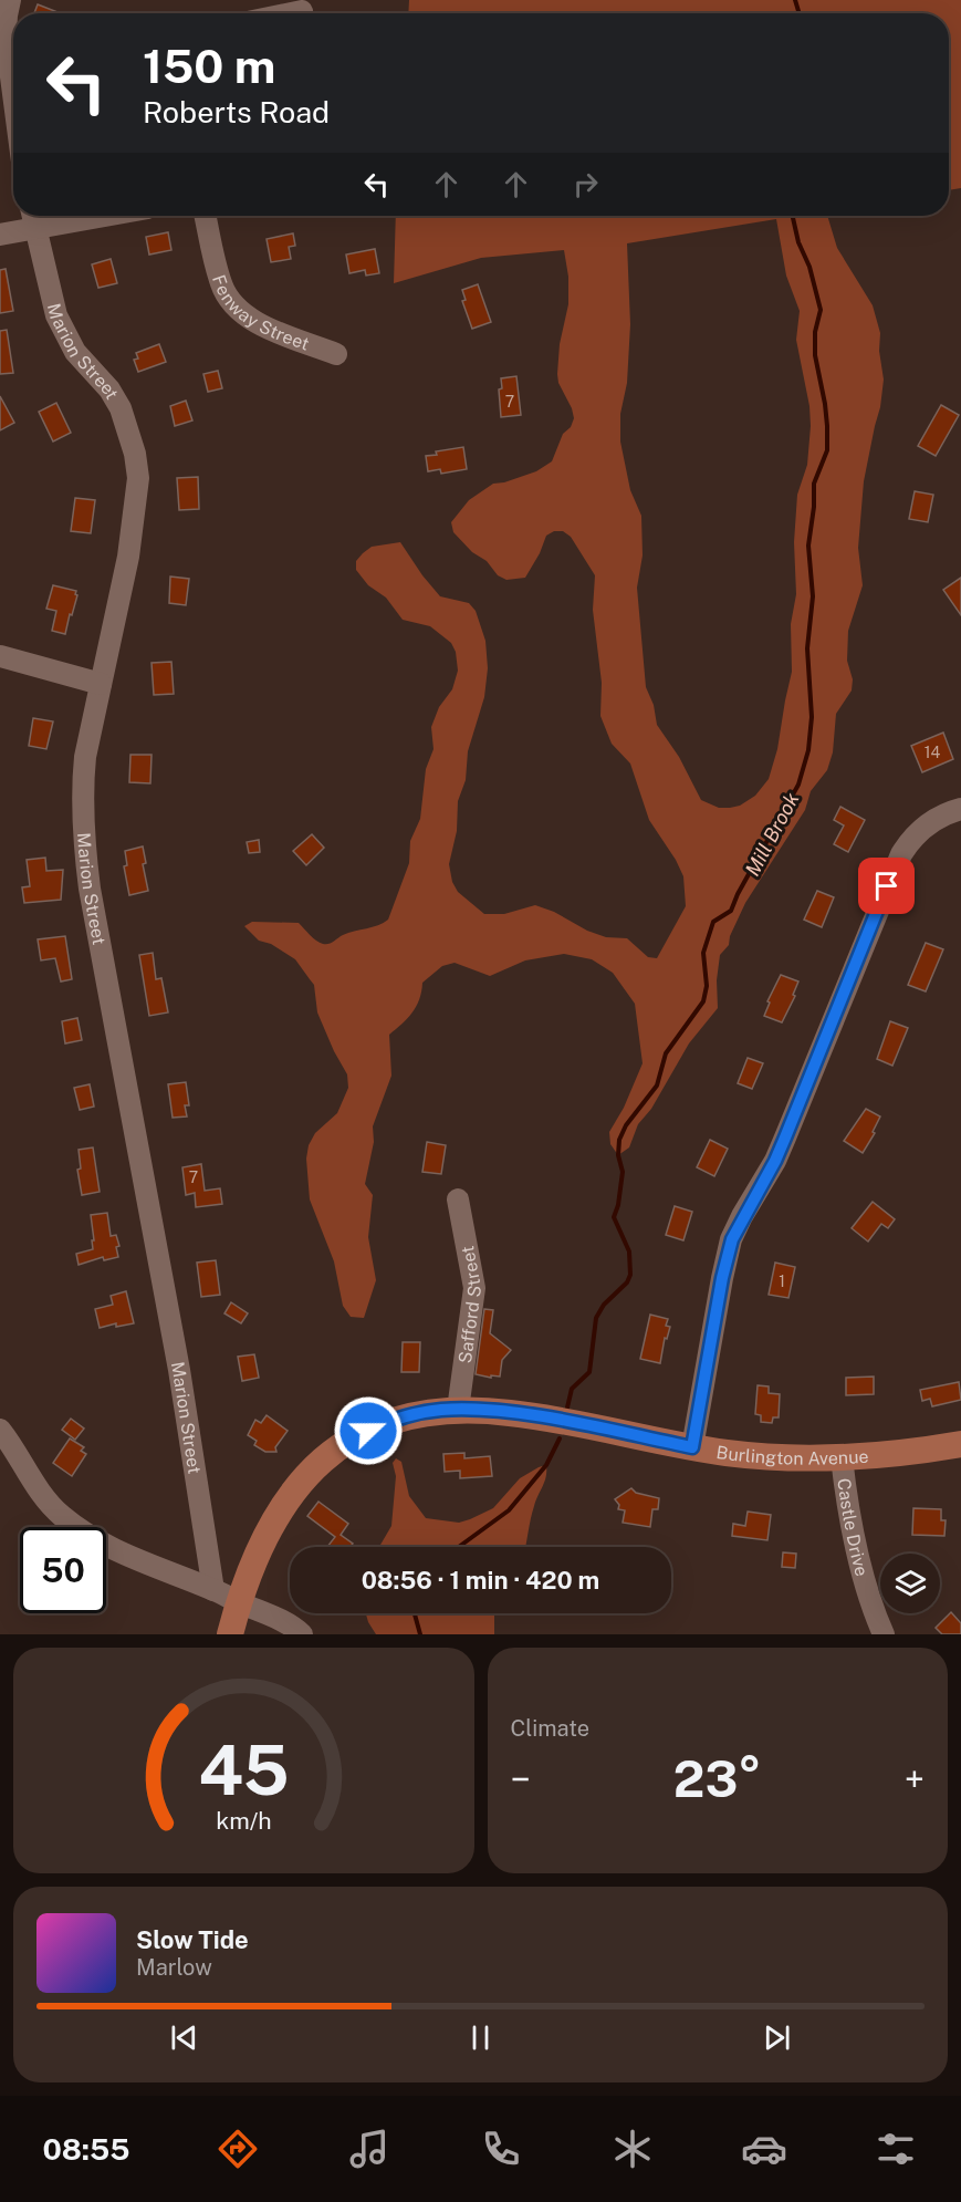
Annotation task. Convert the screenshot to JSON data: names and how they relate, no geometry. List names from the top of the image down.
{
  "streets": {
    "main road": ["Burlington Avenue"],
    "street": [
      "Fenway Street",
      "Marion Street",
      "Safford Street",
      "Castle Drive"
    ]
  },
  "crossings": [
    ["Safford Street", "Burlington Avenue"],
    ["Burlington Avenue", "Castle Drive"]
  ],
  "water": ["Mill Brook"],
  "house_numbers": [
    "7",
    "14",
    "7",
    "1"
  ],
  "page": {
    "turn": ["150 m", "Roberts Road"],
    "limit": "50",
    "trip": "08:56 · 1 min · 420 m",
    "tile": "Climate",
    "heat": ["−", "23°", "+"],
    "song": ["Slow Tide", "Marlow"],
    "tabs": "08:55",
    "gauge": ["45", "km/h"]
  }
}
